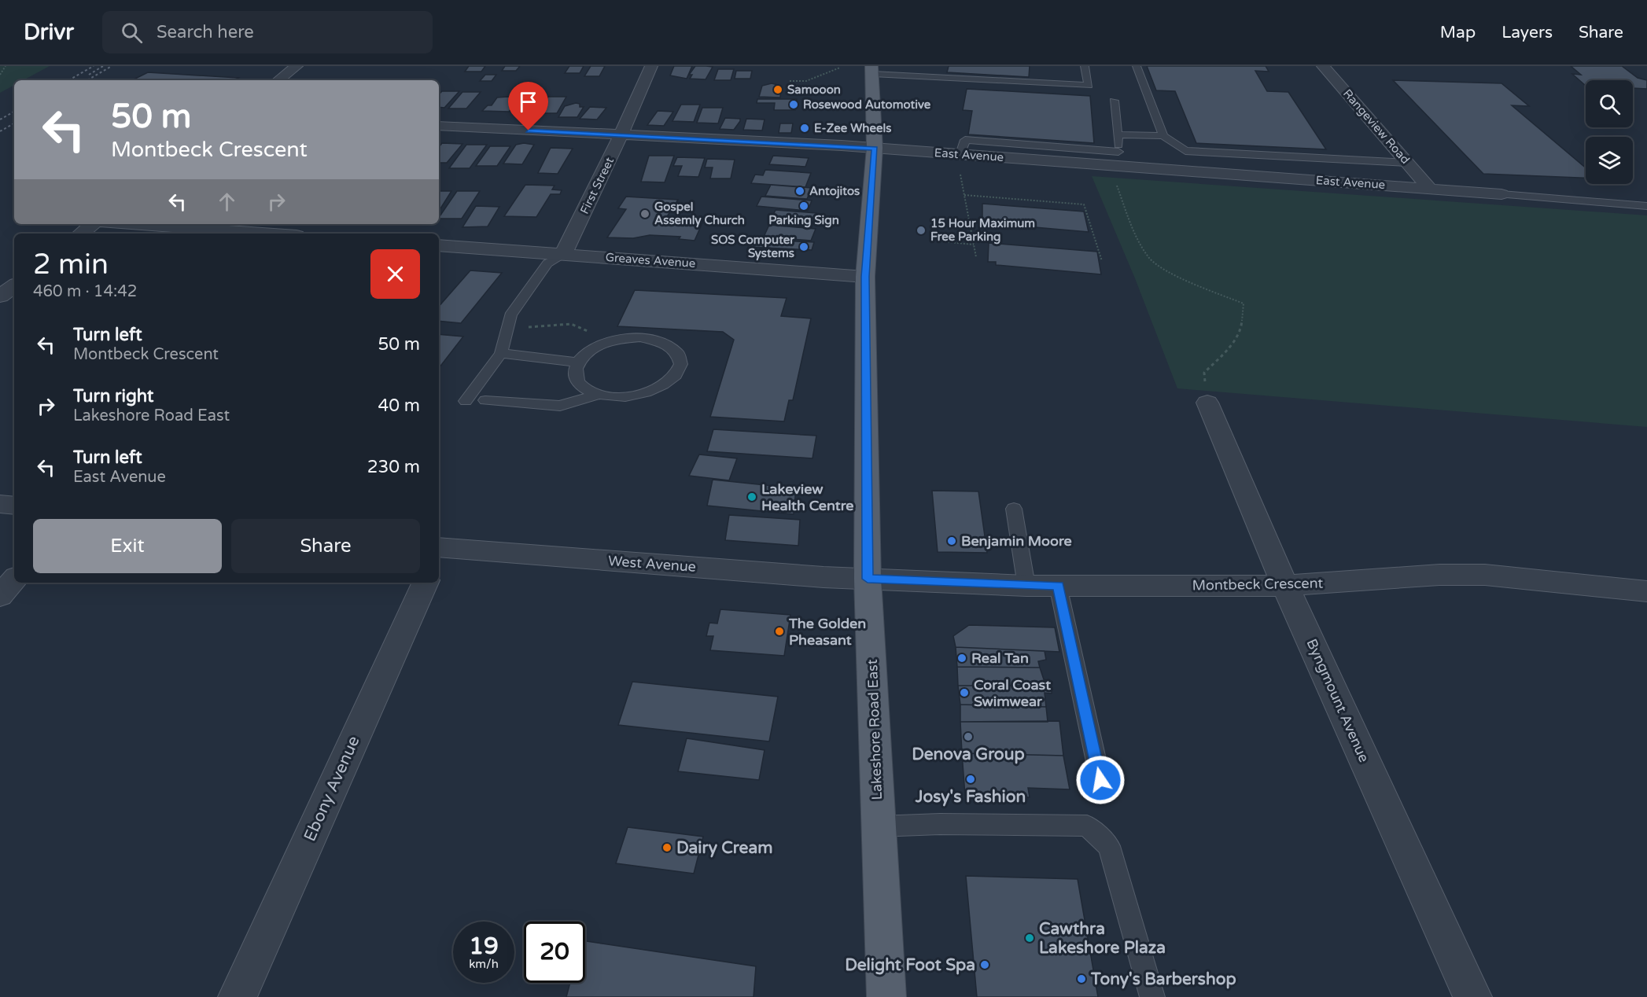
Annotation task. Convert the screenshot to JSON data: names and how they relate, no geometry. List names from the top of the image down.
{
  "streets": {
    "main road": ["Lakeshore Road East"],
    "street": [
      "Rangeview Road",
      "East Avenue",
      "First Street",
      "Greaves Avenue",
      "West Avenue",
      "Montbeck Crescent",
      "Byngmount Avenue",
      "Ebony Avenue"
    ]
  },
  "crossings": [
    ["Rangeview Road", "East Avenue"],
    ["East Avenue", "First Street"],
    ["East Avenue", "Lakeshore Road East"],
    ["First Street", "Greaves Avenue"],
    ["Greaves Avenue", "Lakeshore Road East"],
    ["West Avenue", "Montbeck Crescent"],
    ["West Avenue", "Lakeshore Road East"],
    ["Montbeck Crescent", "Byngmount Avenue"],
    ["Montbeck Crescent", "Lakeshore Road East"]
  ],
  "places": [
    "Samooon",
    "Rosewood Automotive",
    "E-Zee Wheels",
    "Antojitos",
    "Parking Sign",
    "Gospel Assemly Church",
    "15 Hour Maximum Free Parking",
    "SOS Computer Systems",
    "Lakeview Health Centre",
    "Benjamin Moore",
    "The Golden Pheasant",
    "Real Tan",
    "Coral Coast Swimwear",
    "Denova Group",
    "Josy's Fashion",
    "Dairy Cream",
    "Cawthra Lakeshore Plaza",
    "Delight Foot Spa",
    "Tony's Barbershop"
  ],
  "page": {
    "header": "Drivr",
    "search": "Search here",
    "nav": ["Map", "Layers", "Share"],
    "turn": ["50 m", "Montbeck Crescent"],
    "heading": ["2 min", "460 m · 14:42"],
    "list": [
      {
        "name": "Turn left",
        "note": "Montbeck Crescent",
        "value": "50 m"
      },
      {
        "name": "Turn right",
        "note": "Lakeshore Road East",
        "value": "40 m"
      },
      {
        "name": "Turn left",
        "note": "East Avenue",
        "value": "230 m"
      }
    ],
    "buttons": ["Exit", "Share"],
    "speed": "19 km/h",
    "limit": "20"
  }
}
